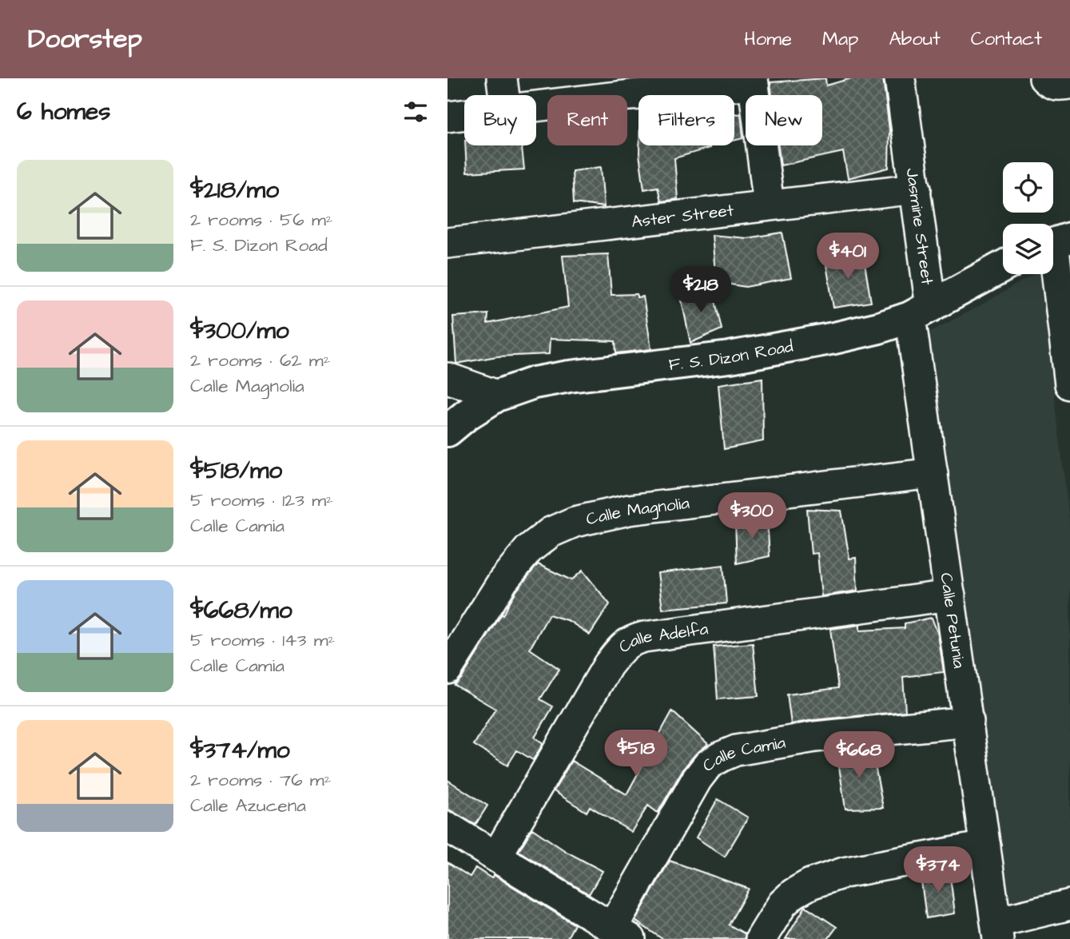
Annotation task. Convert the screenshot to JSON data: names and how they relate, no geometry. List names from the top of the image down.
{
  "streets": {
    "main road": ["F. S. Dizon Road"],
    "street": [
      "Aster Street",
      "Jasmine Street",
      "Calle Magnolia",
      "Calle Petunia",
      "Calle Adelfa",
      "Calle Camia"
    ]
  },
  "crossings": [
    ["Aster Street", "Jasmine Street"],
    ["Jasmine Street", "F. S. Dizon Road"],
    ["Jasmine Street", "Calle Petunia"],
    ["F. S. Dizon Road", "Calle Petunia"],
    ["Calle Magnolia", "Calle Petunia"],
    ["Calle Petunia", "Calle Adelfa"],
    ["Calle Petunia", "Calle Camia"]
  ],
  "page": {
    "header": "Doorstep",
    "nav": [
      "Home",
      "Map",
      "About",
      "Contact"
    ],
    "heading": "6 homes",
    "chip": [
      "Buy",
      "Rent",
      "Filters",
      "New"
    ],
    "list": [
      {
        "name": "$218/mo",
        "note": "2 rooms · 56 m² · F. S. Dizon Road"
      },
      {
        "name": "$300/mo",
        "note": "2 rooms · 62 m² · Calle Magnolia"
      },
      {
        "name": "$518/mo",
        "note": "5 rooms · 123 m² · Calle Camia"
      },
      {
        "name": "$668/mo",
        "note": "5 rooms · 143 m² · Calle Camia"
      },
      {
        "name": "$374/mo",
        "note": "2 rooms · 76 m² · Calle Azucena"
      }
    ],
    "price": [
      "$401",
      "$218",
      "$300",
      "$518",
      "$668",
      "$374"
    ]
  }
}
